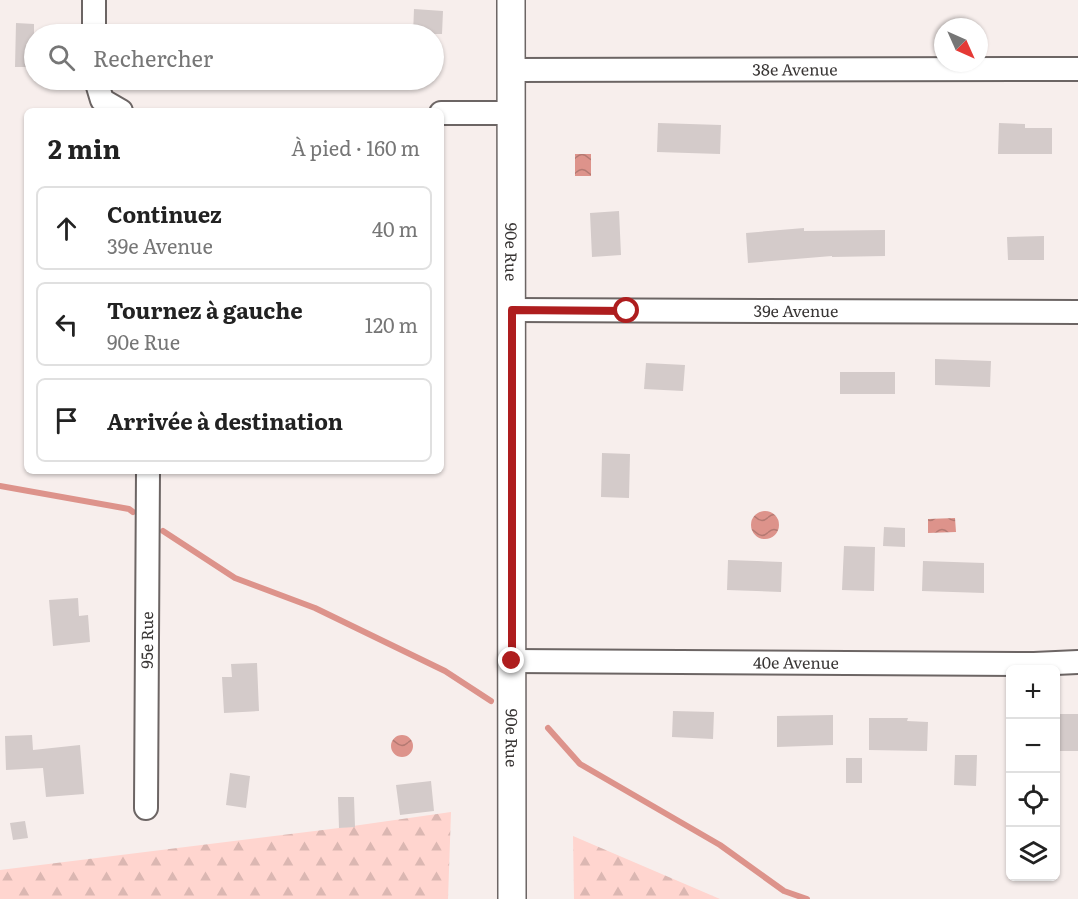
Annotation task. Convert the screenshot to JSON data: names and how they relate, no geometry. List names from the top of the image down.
{
  "streets": {
    "street": [
      "38e Avenue",
      "90e Rue",
      "39e Avenue",
      "95e Rue",
      "40e Avenue"
    ]
  },
  "crossings": [
    ["38e Avenue", "90e Rue"],
    ["90e Rue", "39e Avenue"],
    ["90e Rue", "40e Avenue"]
  ],
  "north": "bottom right",
  "page": {
    "search": "Rechercher",
    "heading": ["2 min", "À pied · 160 m"],
    "list": [
      ["Continuez", "39e Avenue", "40 m"],
      ["Tournez à gauche", "90e Rue", "120 m"],
      "Arrivée à destination"
    ],
    "map_buttons": ["+", "−"]
  }
}
